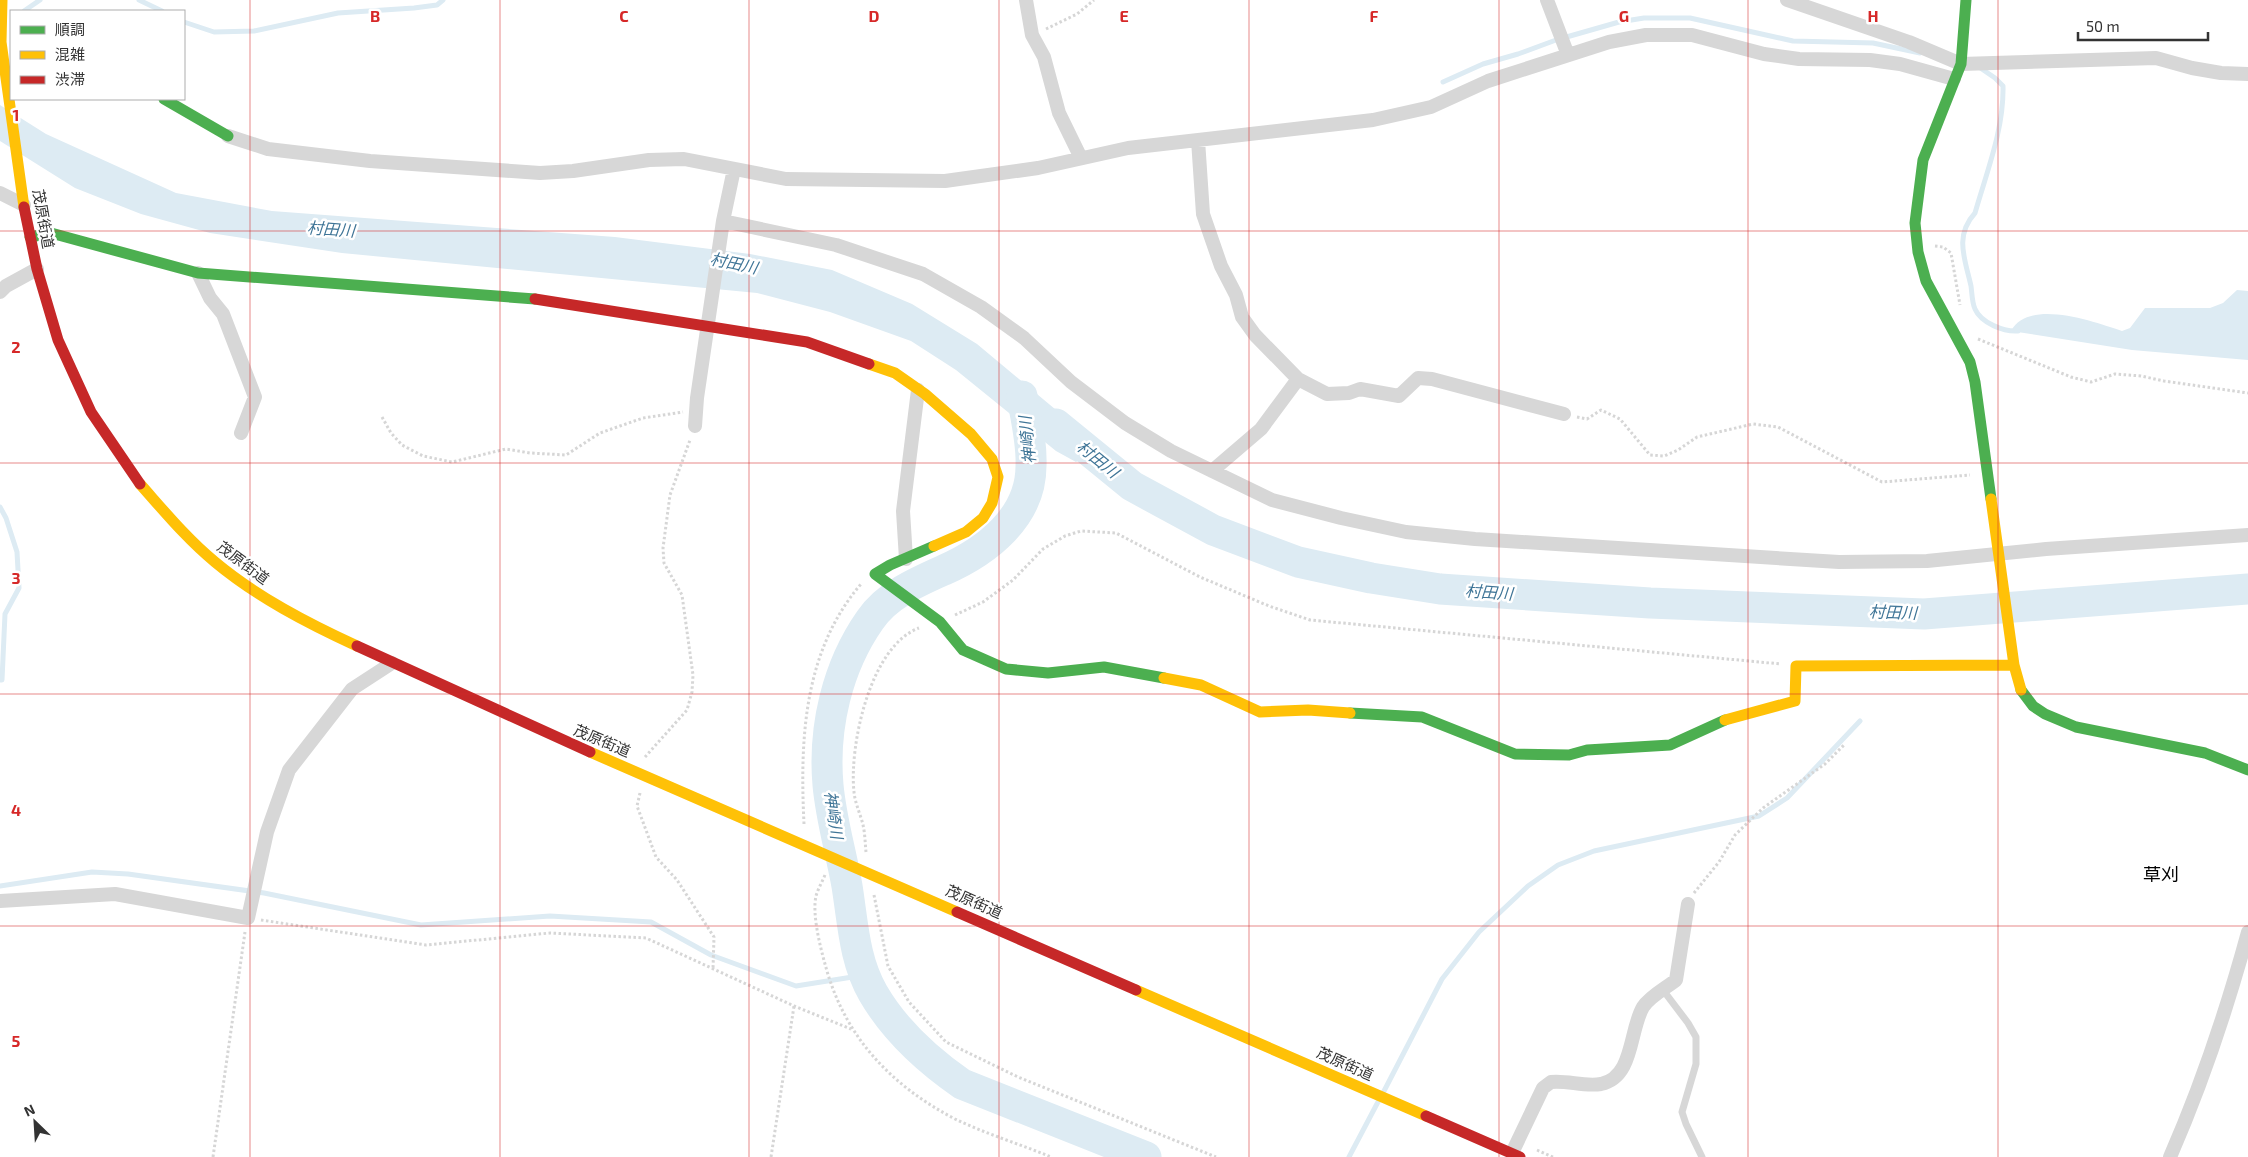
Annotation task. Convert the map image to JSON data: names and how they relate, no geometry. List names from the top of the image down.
{
  "streets": {
    "street": ["茂原街道"]
  },
  "districts": ["草刈"],
  "water": ["村田川", "神崎川"],
  "legend": ["順調", "混雑", "渋滞"],
  "scale_bar": "50 m",
  "north": "top left",
  "grid": {
    "columns": [
      "B",
      "C",
      "D",
      "E",
      "F",
      "G",
      "H"
    ],
    "rows": [
      "1",
      "2",
      "3",
      "4",
      "5"
    ]
  }
}
